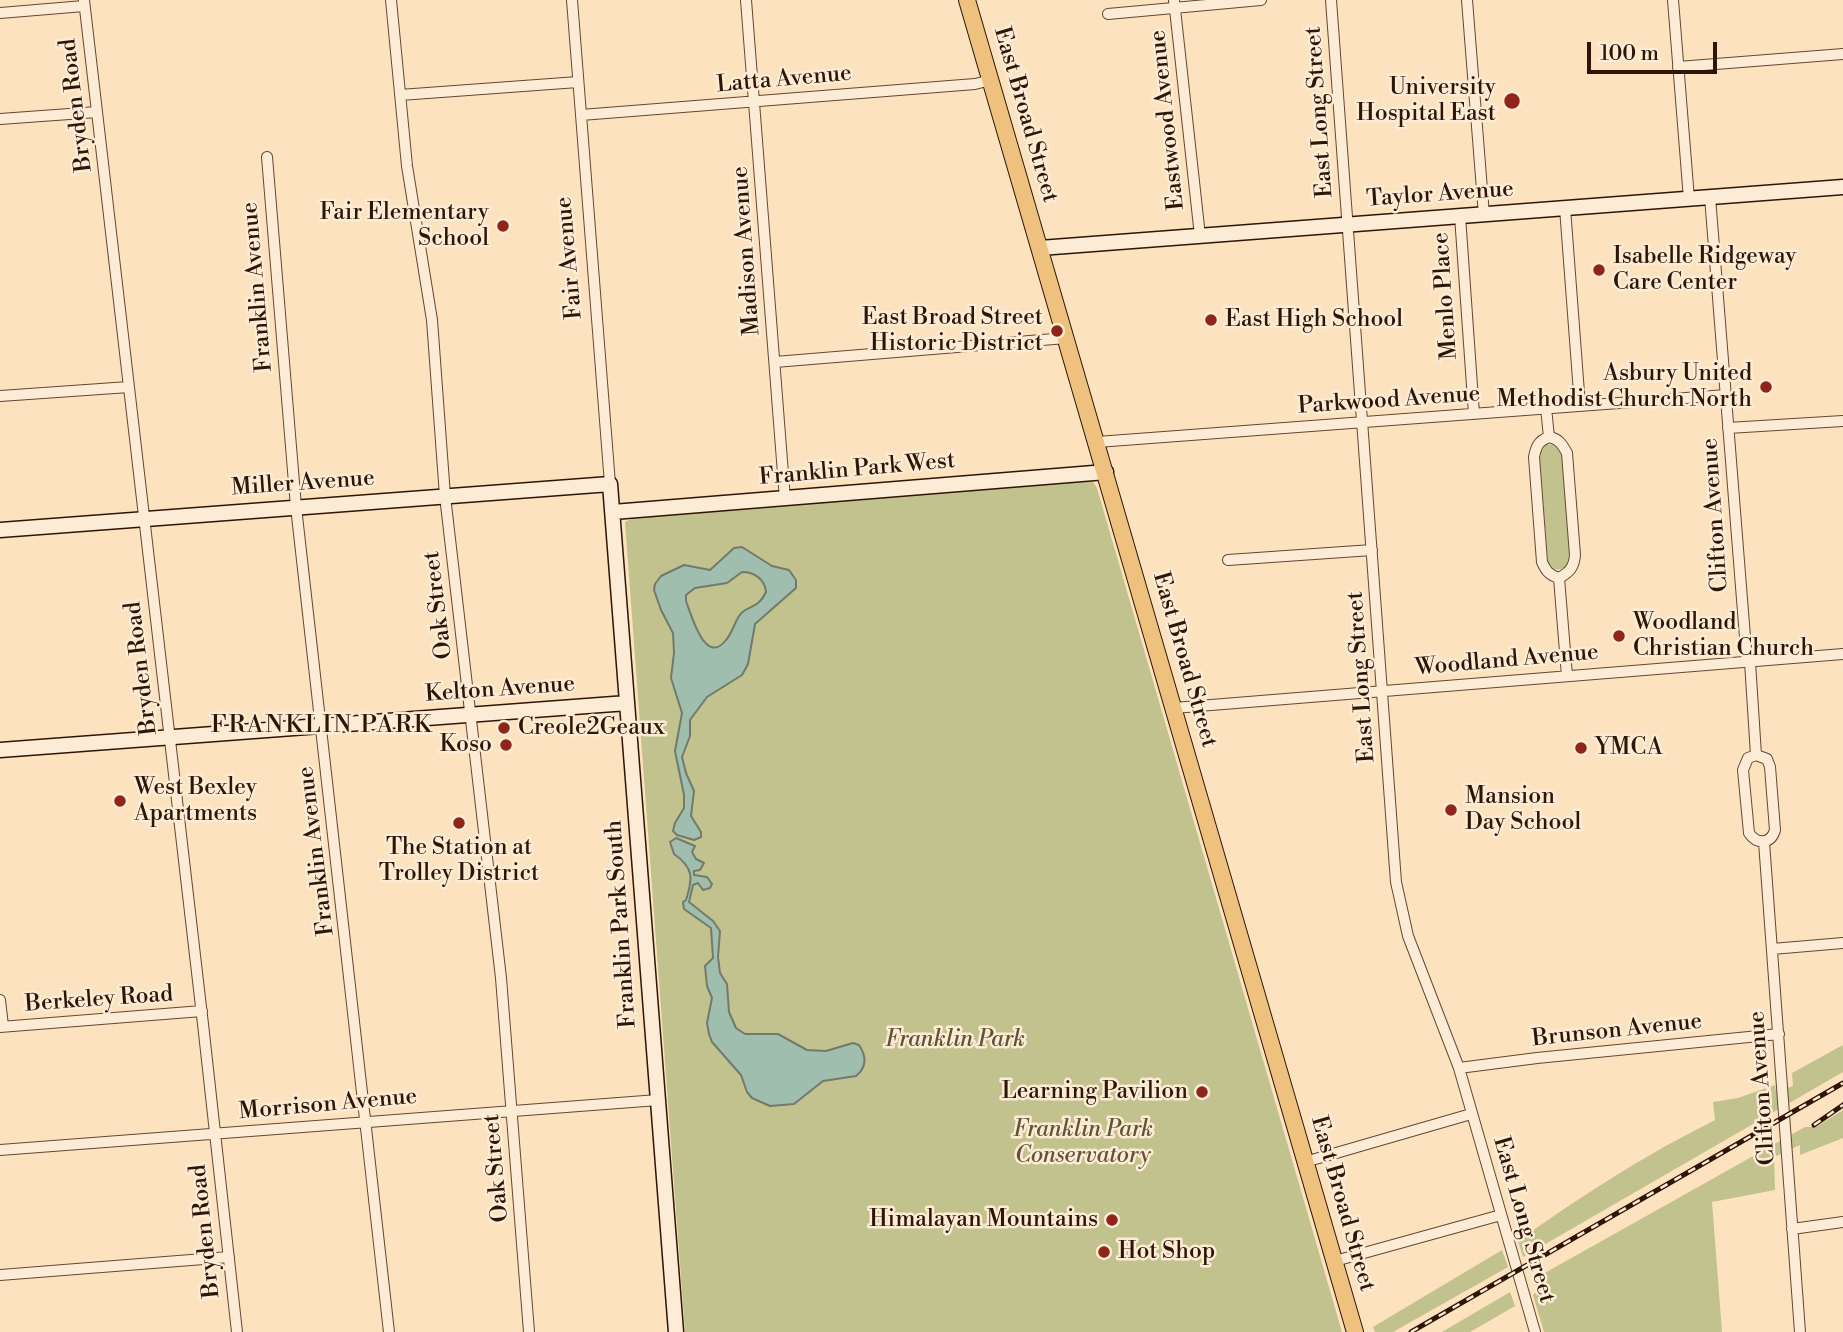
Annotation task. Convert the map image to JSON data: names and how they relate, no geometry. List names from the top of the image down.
{
  "streets": {
    "main road": ["East Broad Street"],
    "street": [
      "Latta Avenue",
      "Bryden Road",
      "East Long Street",
      "Eastwood Avenue",
      "Taylor Avenue",
      "Madison Avenue",
      "Fair Avenue",
      "Franklin Avenue",
      "Menlo Place",
      "Parkwood Avenue",
      "Franklin Park West",
      "Miller Avenue",
      "Clifton Avenue",
      "Oak Street",
      "Woodland Avenue",
      "Kelton Avenue",
      "Franklin Park South",
      "Berkeley Road",
      "Brunson Avenue",
      "Morrison Avenue"
    ]
  },
  "crossings": [
    ["Latta Avenue", "East Broad Street"],
    ["Latta Avenue", "Madison Avenue"],
    ["Latta Avenue", "Fair Avenue"],
    ["Bryden Road", "Miller Avenue"],
    ["Bryden Road", "Kelton Avenue"],
    ["Bryden Road", "Berkeley Road"],
    ["Bryden Road", "Morrison Avenue"],
    ["East Long Street", "Taylor Avenue"],
    ["East Long Street", "Parkwood Avenue"],
    ["East Long Street", "Woodland Avenue"],
    ["East Long Street", "Brunson Avenue"],
    ["East Broad Street", "Taylor Avenue"],
    ["East Broad Street", "Parkwood Avenue"],
    ["East Broad Street", "Franklin Park West"],
    ["East Broad Street", "Woodland Avenue"],
    ["Eastwood Avenue", "Taylor Avenue"],
    ["Taylor Avenue", "Menlo Place"],
    ["Taylor Avenue", "Clifton Avenue"],
    ["Madison Avenue", "Franklin Park West"],
    ["Fair Avenue", "Franklin Park West"],
    ["Fair Avenue", "Miller Avenue"],
    ["Fair Avenue", "Franklin Park South"],
    ["Franklin Avenue", "Miller Avenue"],
    ["Franklin Avenue", "Kelton Avenue"],
    ["Franklin Avenue", "Morrison Avenue"],
    ["Menlo Place", "Parkwood Avenue"],
    ["Parkwood Avenue", "Clifton Avenue"],
    ["Franklin Park West", "Franklin Park South"],
    ["Miller Avenue", "Oak Street"],
    ["Clifton Avenue", "Woodland Avenue"],
    ["Clifton Avenue", "Brunson Avenue"],
    ["Oak Street", "Kelton Avenue"],
    ["Oak Street", "Morrison Avenue"],
    ["Kelton Avenue", "Franklin Park South"],
    ["Franklin Park South", "Morrison Avenue"]
  ],
  "districts": ["FRANKLIN PARK"],
  "parks": ["Franklin Park", "Franklin Park Conservatory"],
  "places": [
    "University Hospital East",
    "Fair Elementary School",
    "Isabelle Ridgeway Care Center",
    "East High School",
    "East Broad Street Historic District",
    "Asbury United Methodist Church North",
    "Woodland Christian Church",
    "Creole2Geaux",
    "Koso",
    "YMCA",
    "West Bexley Apartments",
    "Mansion Day School",
    "The Station at Trolley District",
    "Learning Pavilion",
    "Himalayan Mountains",
    "Hot Shop"
  ],
  "scale_bar": "100 m"
}
